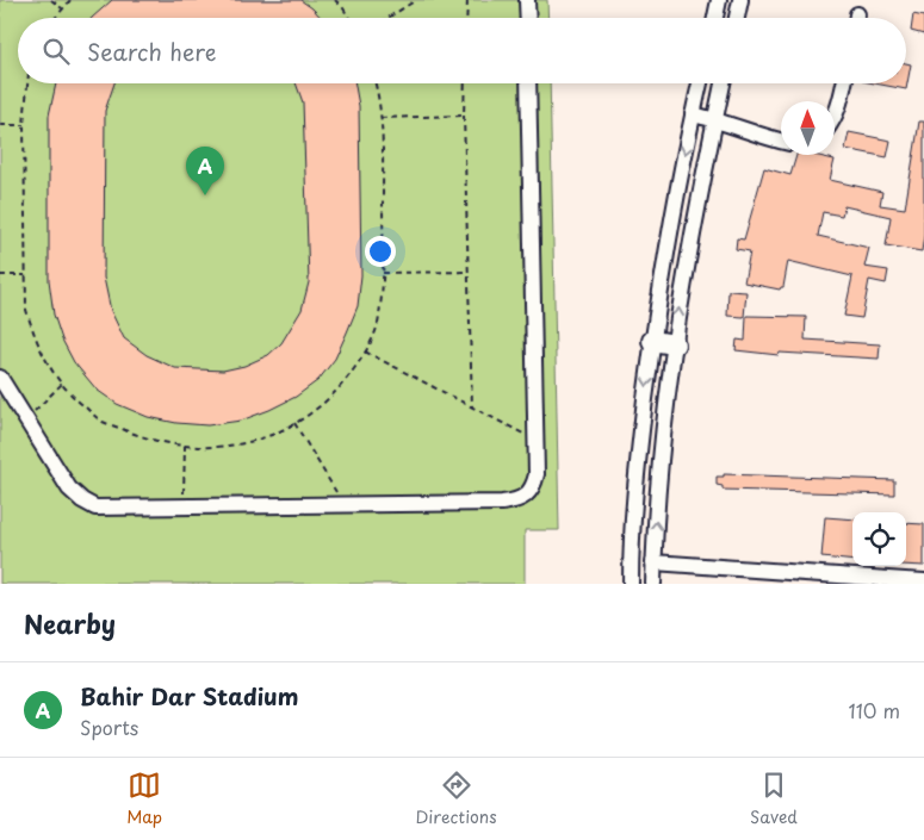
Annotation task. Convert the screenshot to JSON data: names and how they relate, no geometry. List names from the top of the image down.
{
  "north": "top",
  "page": {
    "search": "Search here",
    "pins": "A",
    "heading": "Nearby",
    "list": [
      {
        "mark": "A",
        "name": "Bahir Dar Stadium",
        "note": "Sports",
        "value": "110 m"
      }
    ],
    "nav": ["Map", "Directions", "Saved"]
  }
}
